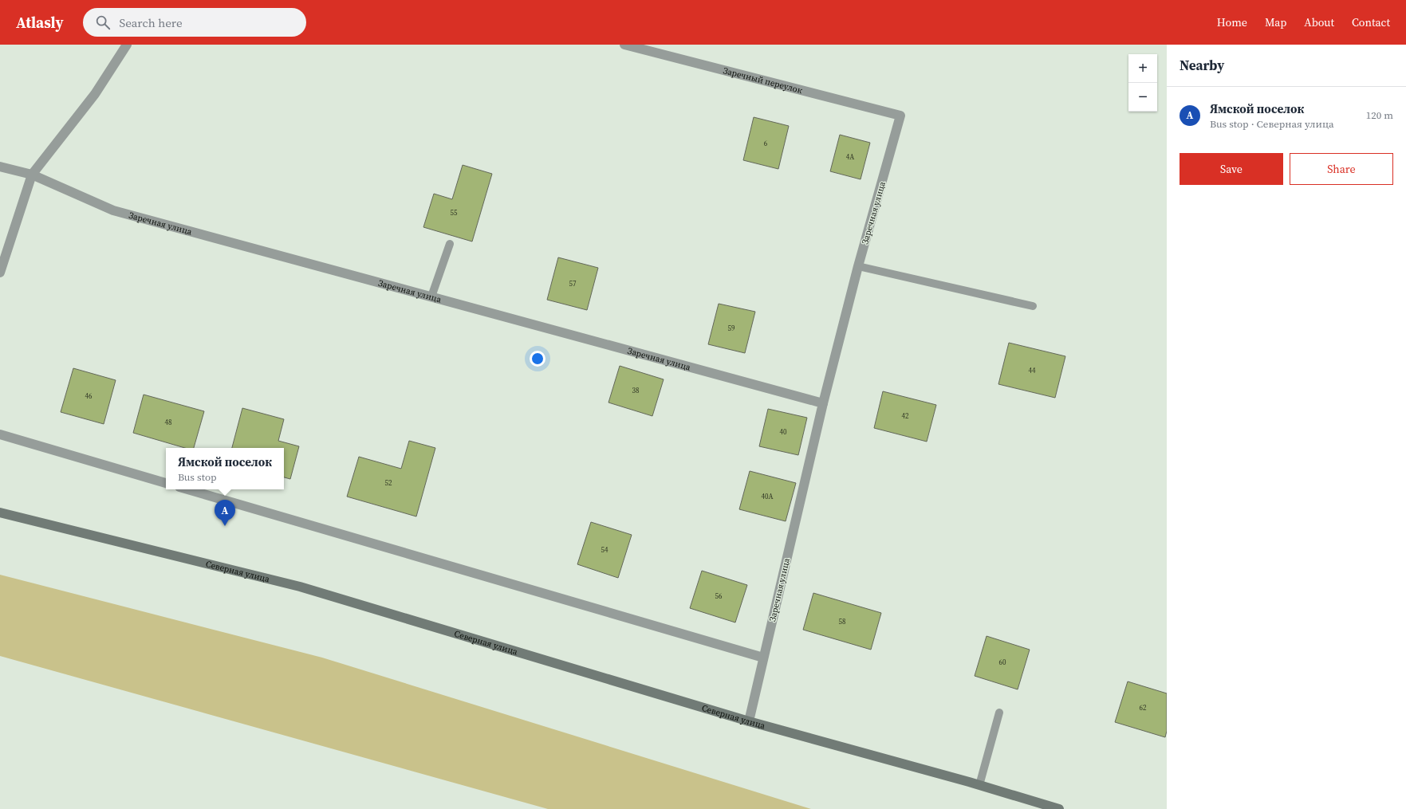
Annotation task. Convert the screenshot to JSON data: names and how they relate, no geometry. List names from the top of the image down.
{
  "streets": {
    "street": ["Заречный переулок", "Заречная улица", "Северная улица"]
  },
  "crossings": [
    ["Заречный переулок", "Заречная улица"],
    ["Заречная улица", "Северная улица"]
  ],
  "house_numbers": [
    "6",
    "4А",
    "55",
    "57",
    "59",
    "44",
    "38",
    "46",
    "42",
    "48",
    "40",
    "52",
    "40А",
    "54",
    "56",
    "58",
    "60",
    "62"
  ],
  "page": {
    "header": "Atlasly",
    "search": "Search here",
    "nav": [
      "Home",
      "Map",
      "About",
      "Contact"
    ],
    "heading": "Nearby",
    "map_buttons": ["+", "−"],
    "list": [
      {
        "mark": "A",
        "name": "Ямской поселок",
        "note": "Bus stop · Северная улица",
        "value": "120 m"
      }
    ],
    "buttons": ["Save", "Share"],
    "popup": ["Ямской поселок", "Bus stop"],
    "pins": "A"
  }
}
